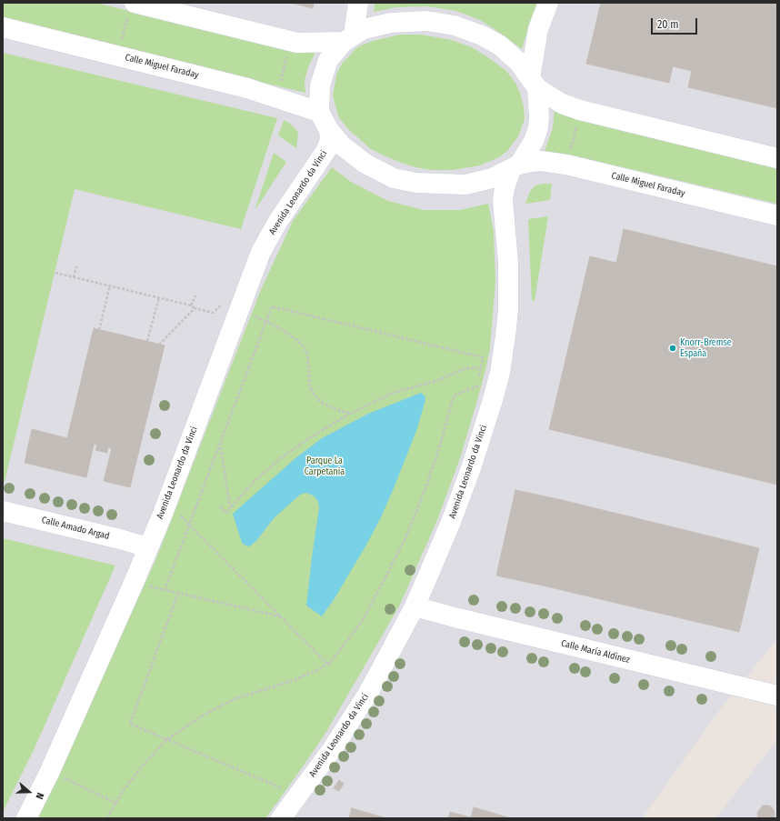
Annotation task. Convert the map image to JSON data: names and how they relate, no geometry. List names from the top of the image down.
{
  "streets": {
    "street": [
      "Calle Miguel Faraday",
      "Avenida Leonardo da Vinci",
      "Calle Amado Argad",
      "Calle María Aldinez"
    ]
  },
  "crossings": [
    ["Calle Miguel Faraday", "Avenida Leonardo da Vinci"],
    ["Avenida Leonardo da Vinci", "Calle Amado Argad"],
    ["Avenida Leonardo da Vinci", "Calle María Aldinez"]
  ],
  "parks": ["Parque La Carpetania"],
  "places": ["Knorr-Bremse España"],
  "scale_bar": "20 m",
  "north": "right"
}
